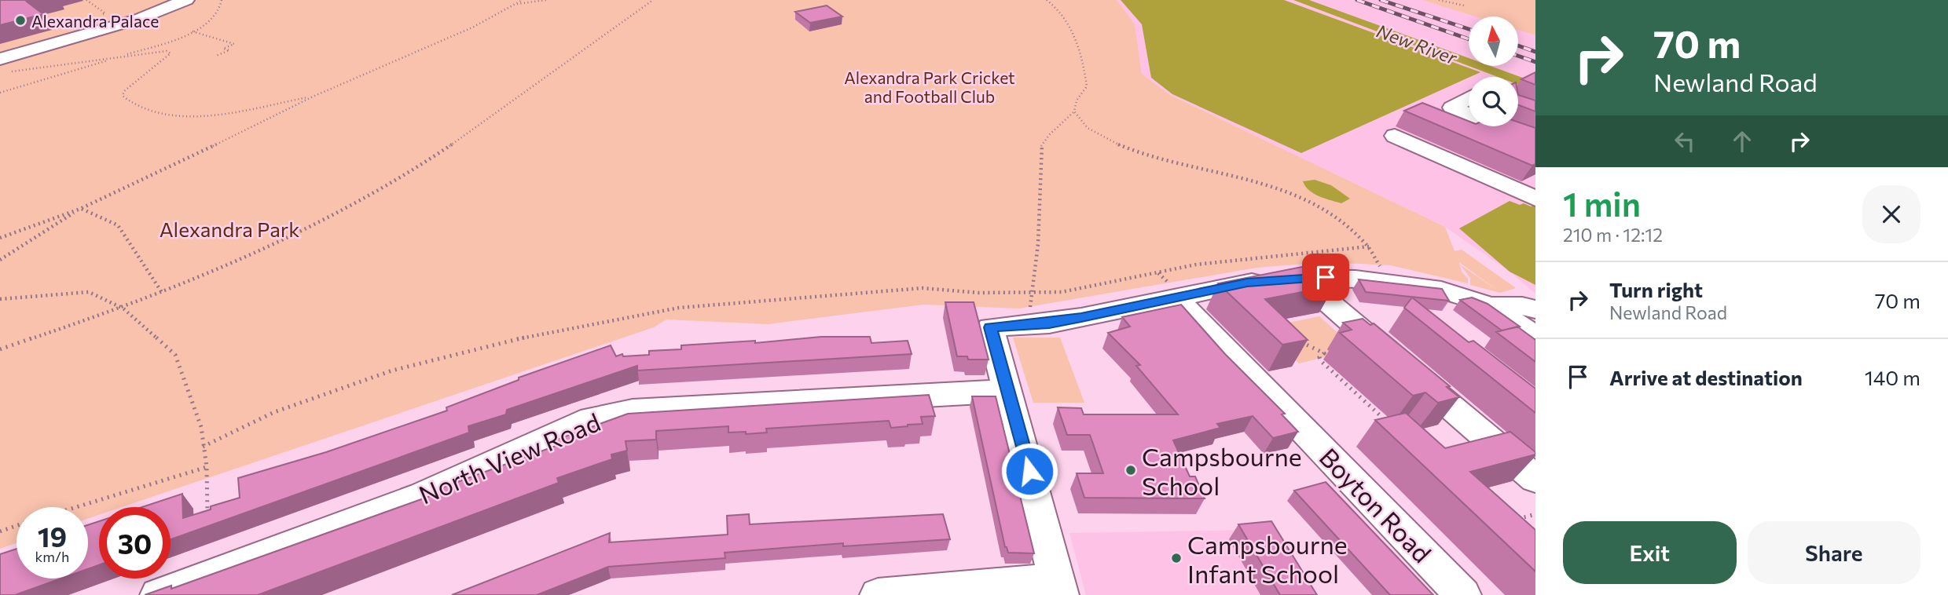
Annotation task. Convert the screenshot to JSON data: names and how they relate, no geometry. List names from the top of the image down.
{
  "streets": {
    "street": ["North View Road", "Boyton Road"]
  },
  "water": ["New River"],
  "parks": ["Alexandra Park Cricket and Football Club", "Alexandra Park"],
  "places": ["Alexandra Palace", "Campsbourne School", "Campsbourne Infant School"],
  "north": "top",
  "page": {
    "turn": ["70 m", "Newland Road"],
    "heading": ["1 min", "210 m · 12:12"],
    "list": [
      {
        "name": "Turn right",
        "note": "Newland Road",
        "value": "70 m"
      },
      {
        "name": "Arrive at destination",
        "value": "140 m"
      }
    ],
    "speed": "19 km/h",
    "limit": "30",
    "buttons": ["Exit", "Share"]
  }
}
